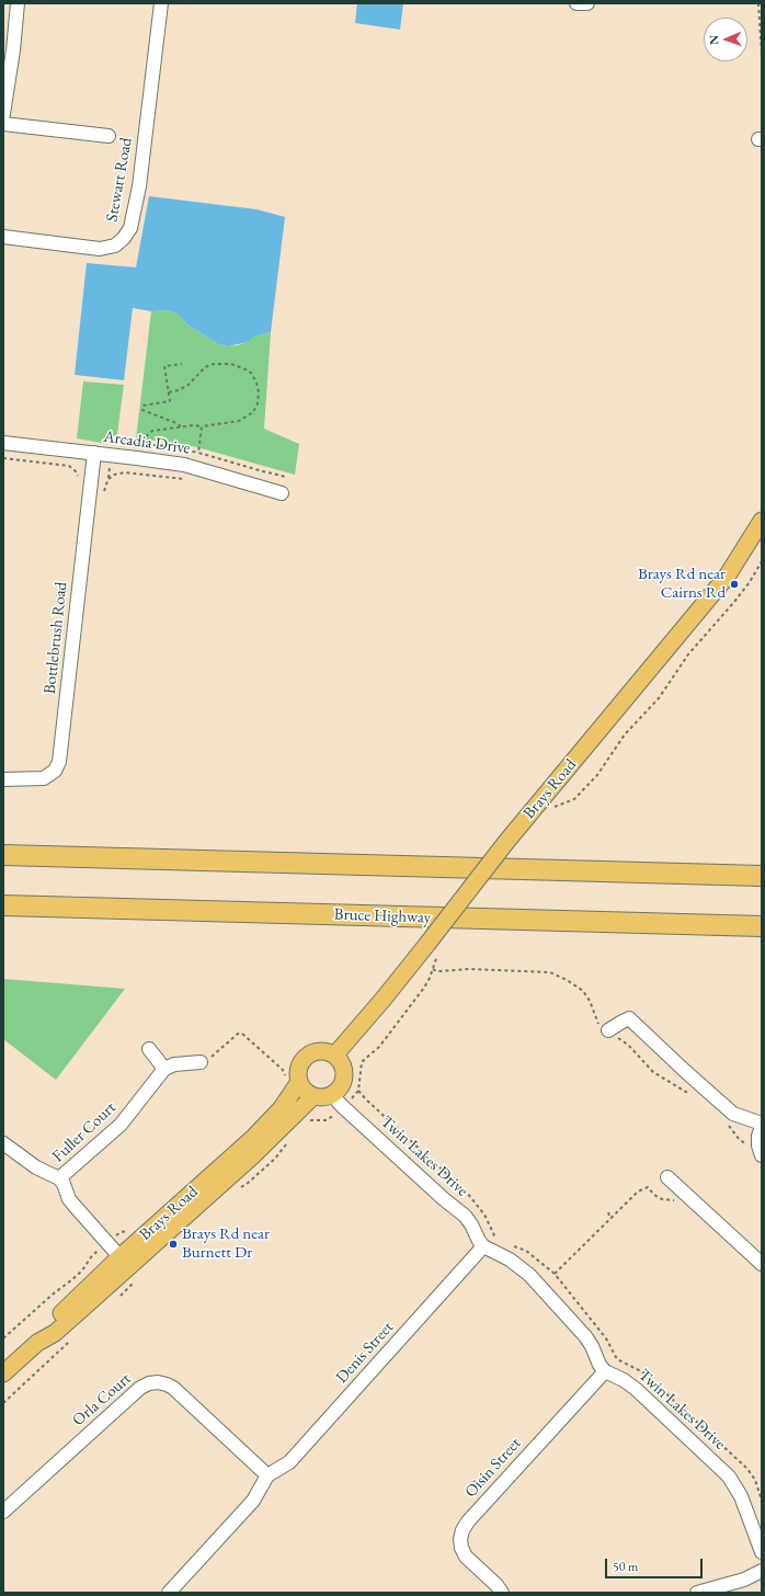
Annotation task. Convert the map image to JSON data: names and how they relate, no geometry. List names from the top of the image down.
{
  "streets": {
    "highway": ["Bruce Highway"],
    "main road": ["Brays Road"],
    "street": [
      "Stewart Road",
      "Arcadia Drive",
      "Bottlebrush Road",
      "Fuller Court",
      "Twin Lakes Drive",
      "Denis Street",
      "Orla Court",
      "Oisin Street"
    ]
  },
  "crossings": [
    ["Arcadia Drive", "Bottlebrush Road"],
    ["Brays Road", "Twin Lakes Drive"],
    ["Twin Lakes Drive", "Denis Street"],
    ["Twin Lakes Drive", "Oisin Street"],
    ["Denis Street", "Orla Court"]
  ],
  "places": ["Brays Rd near Cairns Rd", "Brays Rd near Burnett Dr"],
  "scale_bar": "50 m",
  "north": "left"
}
